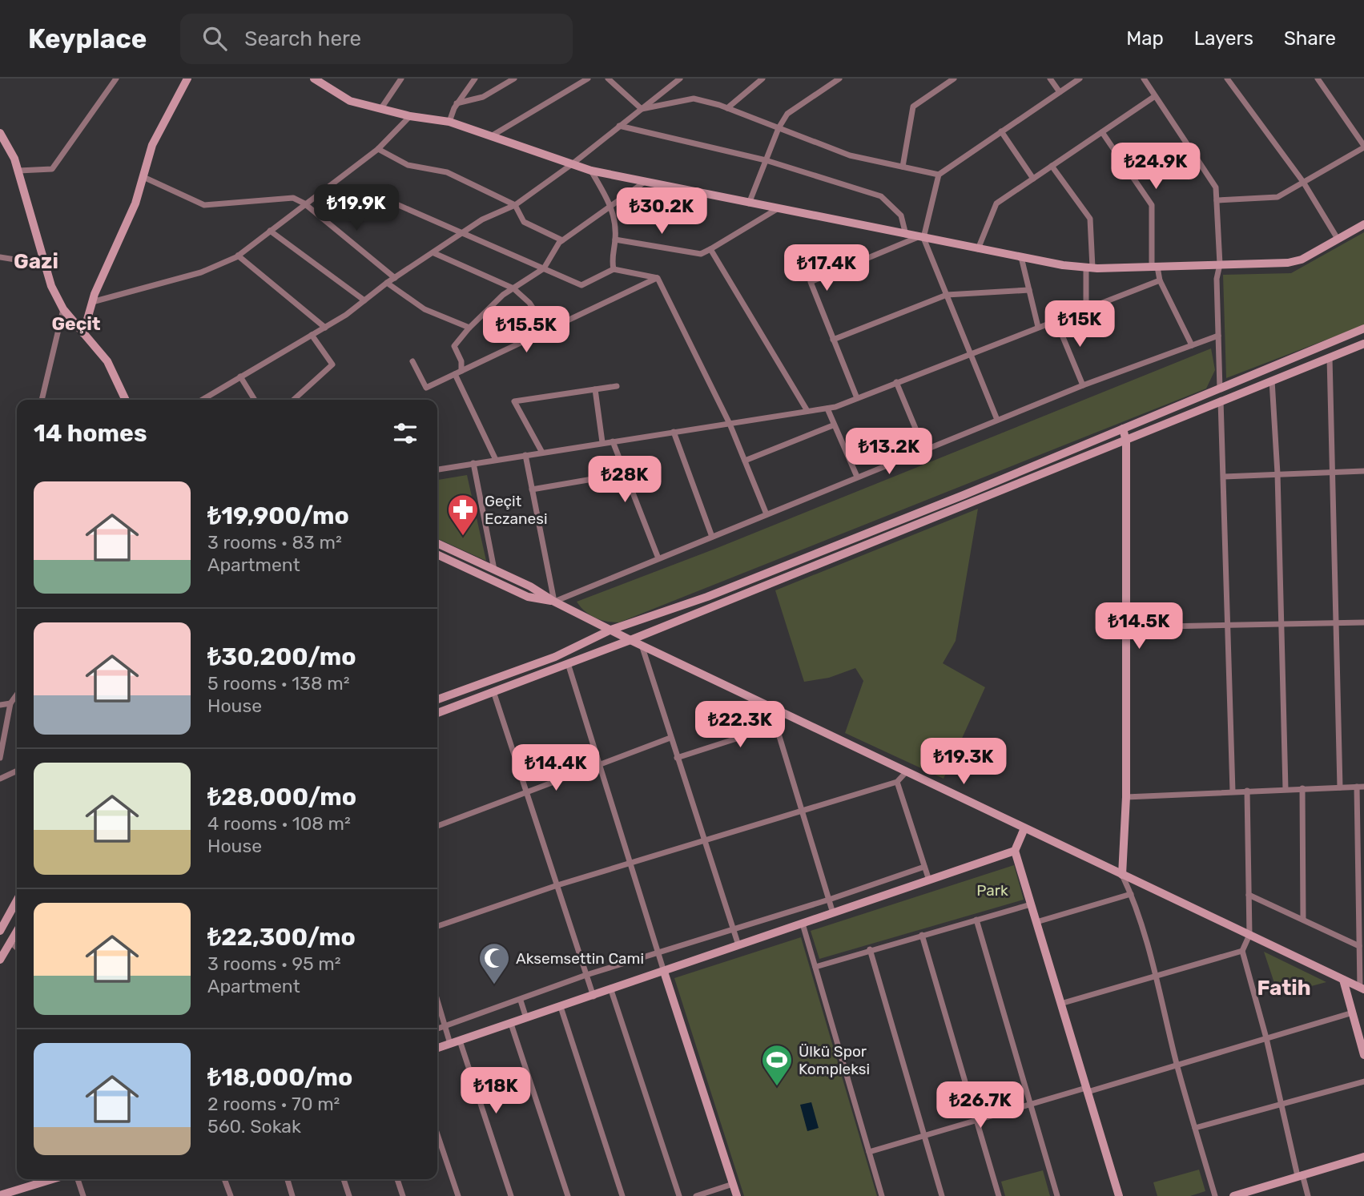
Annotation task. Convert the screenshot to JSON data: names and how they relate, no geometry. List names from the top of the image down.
{
  "districts": ["Gazi", "Geçit", "Fatih"],
  "parks": ["Park"],
  "places": {
    "pharmacy": ["Geçit Eczanesi"],
    "mosque": ["Aksemsettin Cami"],
    "sports": ["Ülkü Spor Kompleksi"]
  },
  "page": {
    "header": "Keyplace",
    "search": "Search here",
    "nav": ["Map", "Layers", "Share"],
    "price": [
      "₺24.9K",
      "₺19.9K",
      "₺30.2K",
      "₺17.4K",
      "₺15K",
      "₺15.5K",
      "₺13.2K",
      "₺28K",
      "₺14.5K",
      "₺22.3K",
      "₺19.3K",
      "₺14.4K",
      "₺18K",
      "₺26.7K"
    ],
    "heading": "14 homes",
    "list": [
      {
        "name": "₺19,900/mo",
        "note": "3 rooms · 83 m² · Apartment"
      },
      {
        "name": "₺30,200/mo",
        "note": "5 rooms · 138 m² · House"
      },
      {
        "name": "₺28,000/mo",
        "note": "4 rooms · 108 m² · House"
      },
      {
        "name": "₺22,300/mo",
        "note": "3 rooms · 95 m² · Apartment"
      },
      {
        "name": "₺18,000/mo",
        "note": "2 rooms · 70 m² · 560. Sokak"
      }
    ]
  }
}
